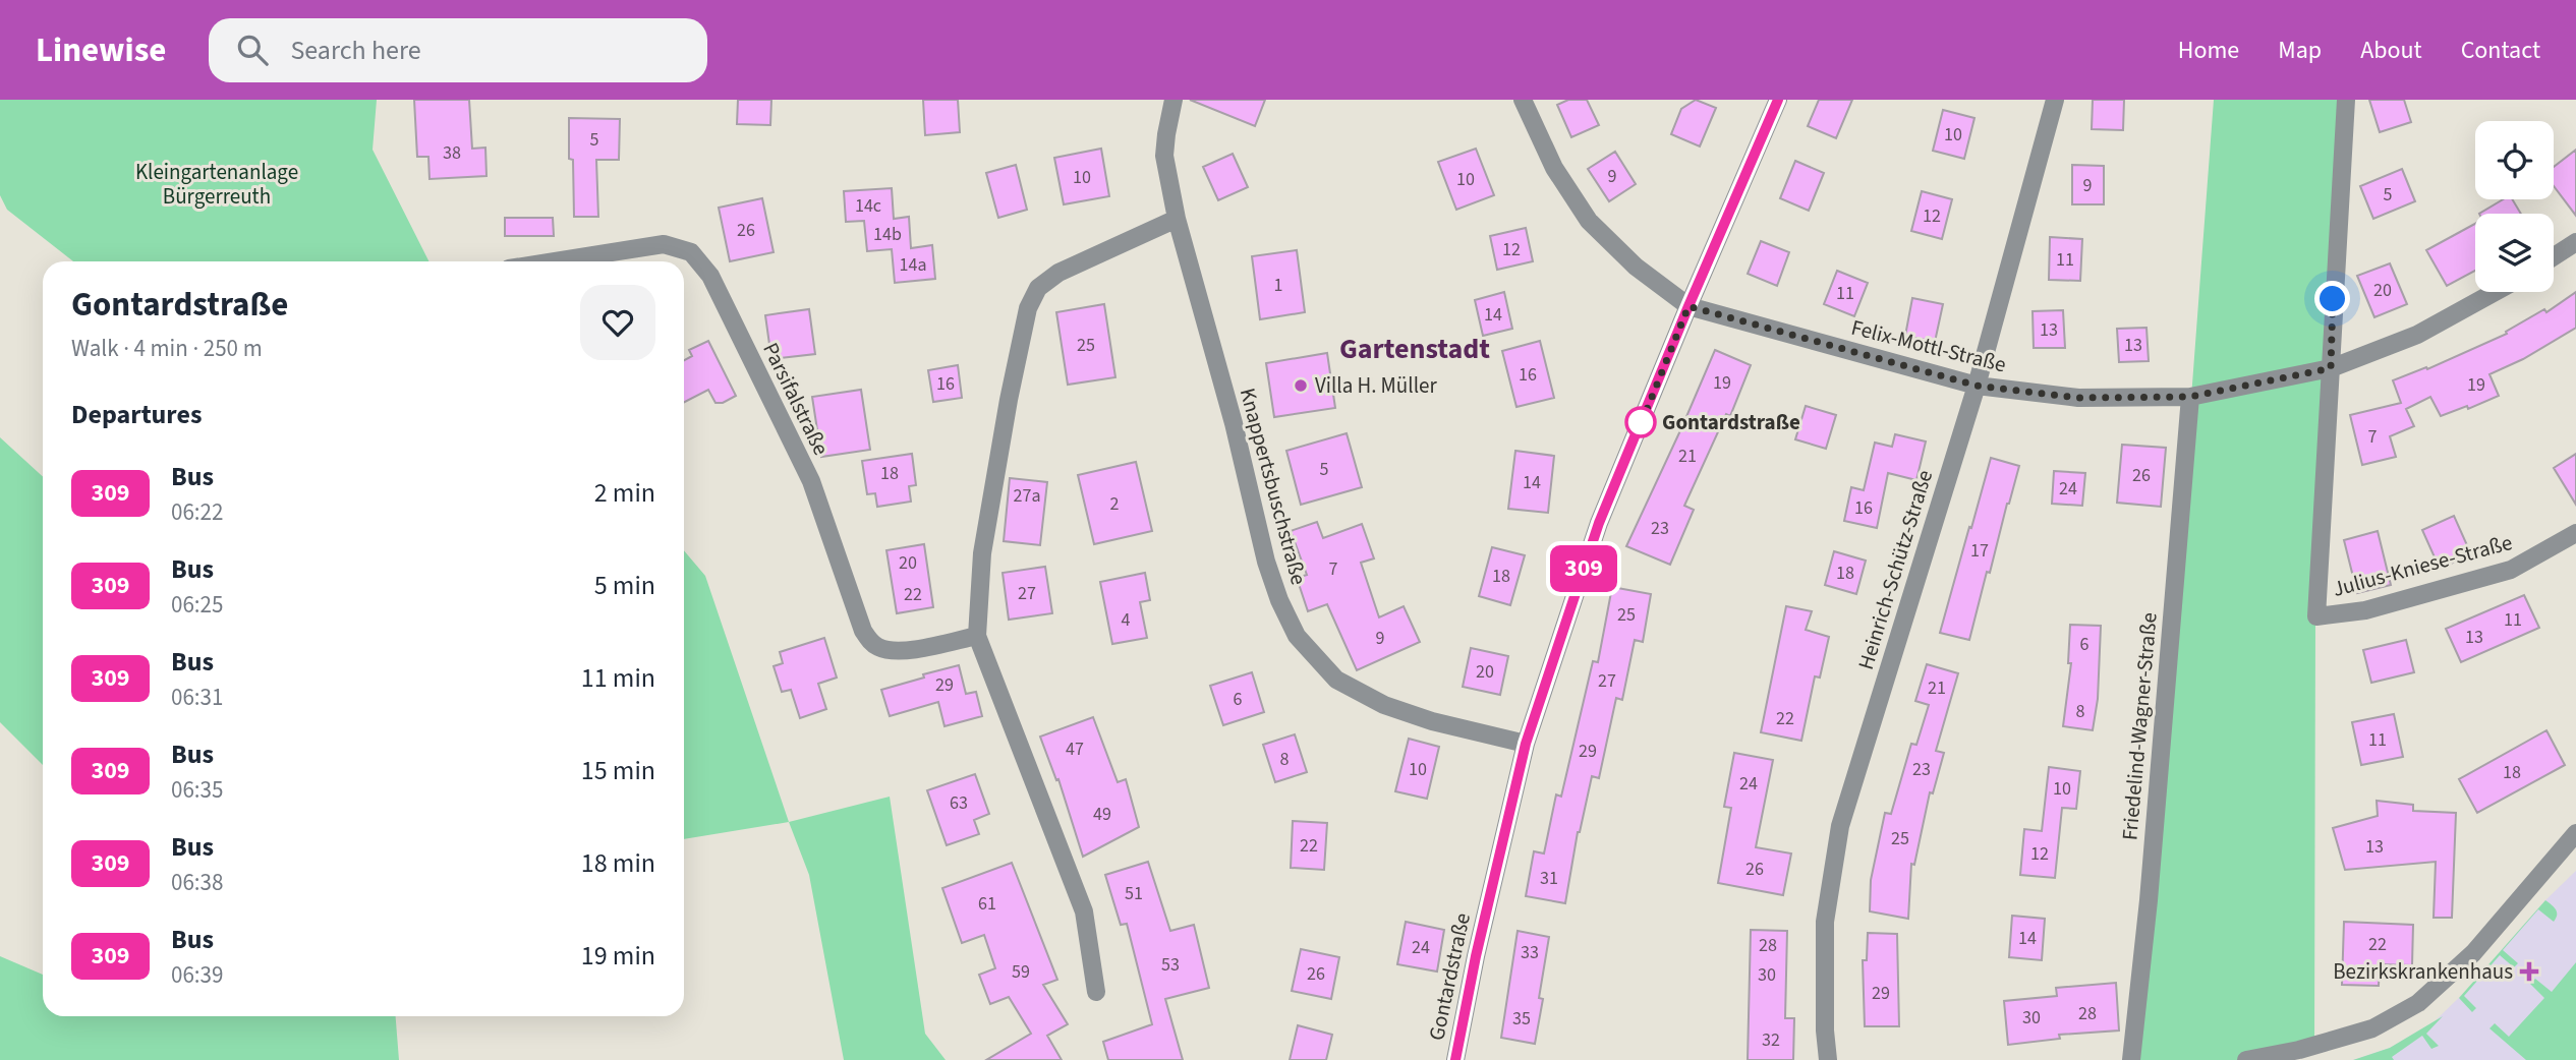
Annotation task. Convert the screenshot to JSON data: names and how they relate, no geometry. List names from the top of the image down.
{
  "streets": {
    "street": [
      "Felix-Mottl-Straße",
      "Parsifalstraße",
      "Knappertsbuschstraße",
      "Julius-Kniese-Straße",
      "Heinrich-Schütz-Straße",
      "Friedelind-Wagner-Straße",
      "Gontardstraße"
    ]
  },
  "crossings": [
    ["Felix-Mottl-Straße", "Julius-Kniese-Straße"],
    ["Felix-Mottl-Straße", "Heinrich-Schütz-Straße"],
    ["Felix-Mottl-Straße", "Friedelind-Wagner-Straße"],
    ["Felix-Mottl-Straße", "Gontardstraße"],
    ["Knappertsbuschstraße", "Gontardstraße"]
  ],
  "districts": ["Gartenstadt"],
  "parks": ["Kleingartenanlage Bürgerreuth"],
  "places": {
    "other": ["Villa H. Müller", "Gontardstraße"],
    "health": ["Bezirkskrankenhaus"]
  },
  "lines": ["bus line 309"],
  "house_numbers": [
    "10",
    "5",
    "38",
    "9",
    "10",
    "10",
    "9",
    "5",
    "14c",
    "12",
    "26",
    "14b",
    "12",
    "11",
    "14a",
    "1",
    "20",
    "11",
    "14",
    "13",
    "25",
    "13",
    "16",
    "19",
    "16",
    "19",
    "7",
    "21",
    "5",
    "18",
    "26",
    "14",
    "24",
    "27a",
    "2",
    "16",
    "23",
    "17",
    "20",
    "7",
    "18",
    "18",
    "27",
    "22",
    "25",
    "4",
    "11",
    "13",
    "9",
    "6",
    "20",
    "27",
    "29",
    "21",
    "6",
    "8",
    "22",
    "11",
    "47",
    "29",
    "8",
    "10",
    "23",
    "18",
    "24",
    "10",
    "63",
    "49",
    "25",
    "22",
    "13",
    "12",
    "26",
    "31",
    "51",
    "61",
    "14",
    "22",
    "28",
    "24",
    "33",
    "53",
    "59",
    "26",
    "30",
    "29",
    "28",
    "30",
    "35",
    "32"
  ],
  "page": {
    "header": "Linewise",
    "search": "Search here",
    "nav": [
      "Home",
      "Map",
      "About",
      "Contact"
    ],
    "on_map": "309",
    "heading": [
      ["Gontardstraße", "Walk · 4 min · 250 m"],
      "Departures"
    ],
    "list": [
      {
        "mark": "309",
        "name": "Bus",
        "note": "06:22",
        "value": "2 min"
      },
      {
        "mark": "309",
        "name": "Bus",
        "note": "06:25",
        "value": "5 min"
      },
      {
        "mark": "309",
        "name": "Bus",
        "note": "06:31",
        "value": "11 min"
      },
      {
        "mark": "309",
        "name": "Bus",
        "note": "06:35",
        "value": "15 min"
      },
      {
        "mark": "309",
        "name": "Bus",
        "note": "06:38",
        "value": "18 min"
      },
      {
        "mark": "309",
        "name": "Bus",
        "note": "06:39",
        "value": "19 min"
      }
    ]
  }
}
